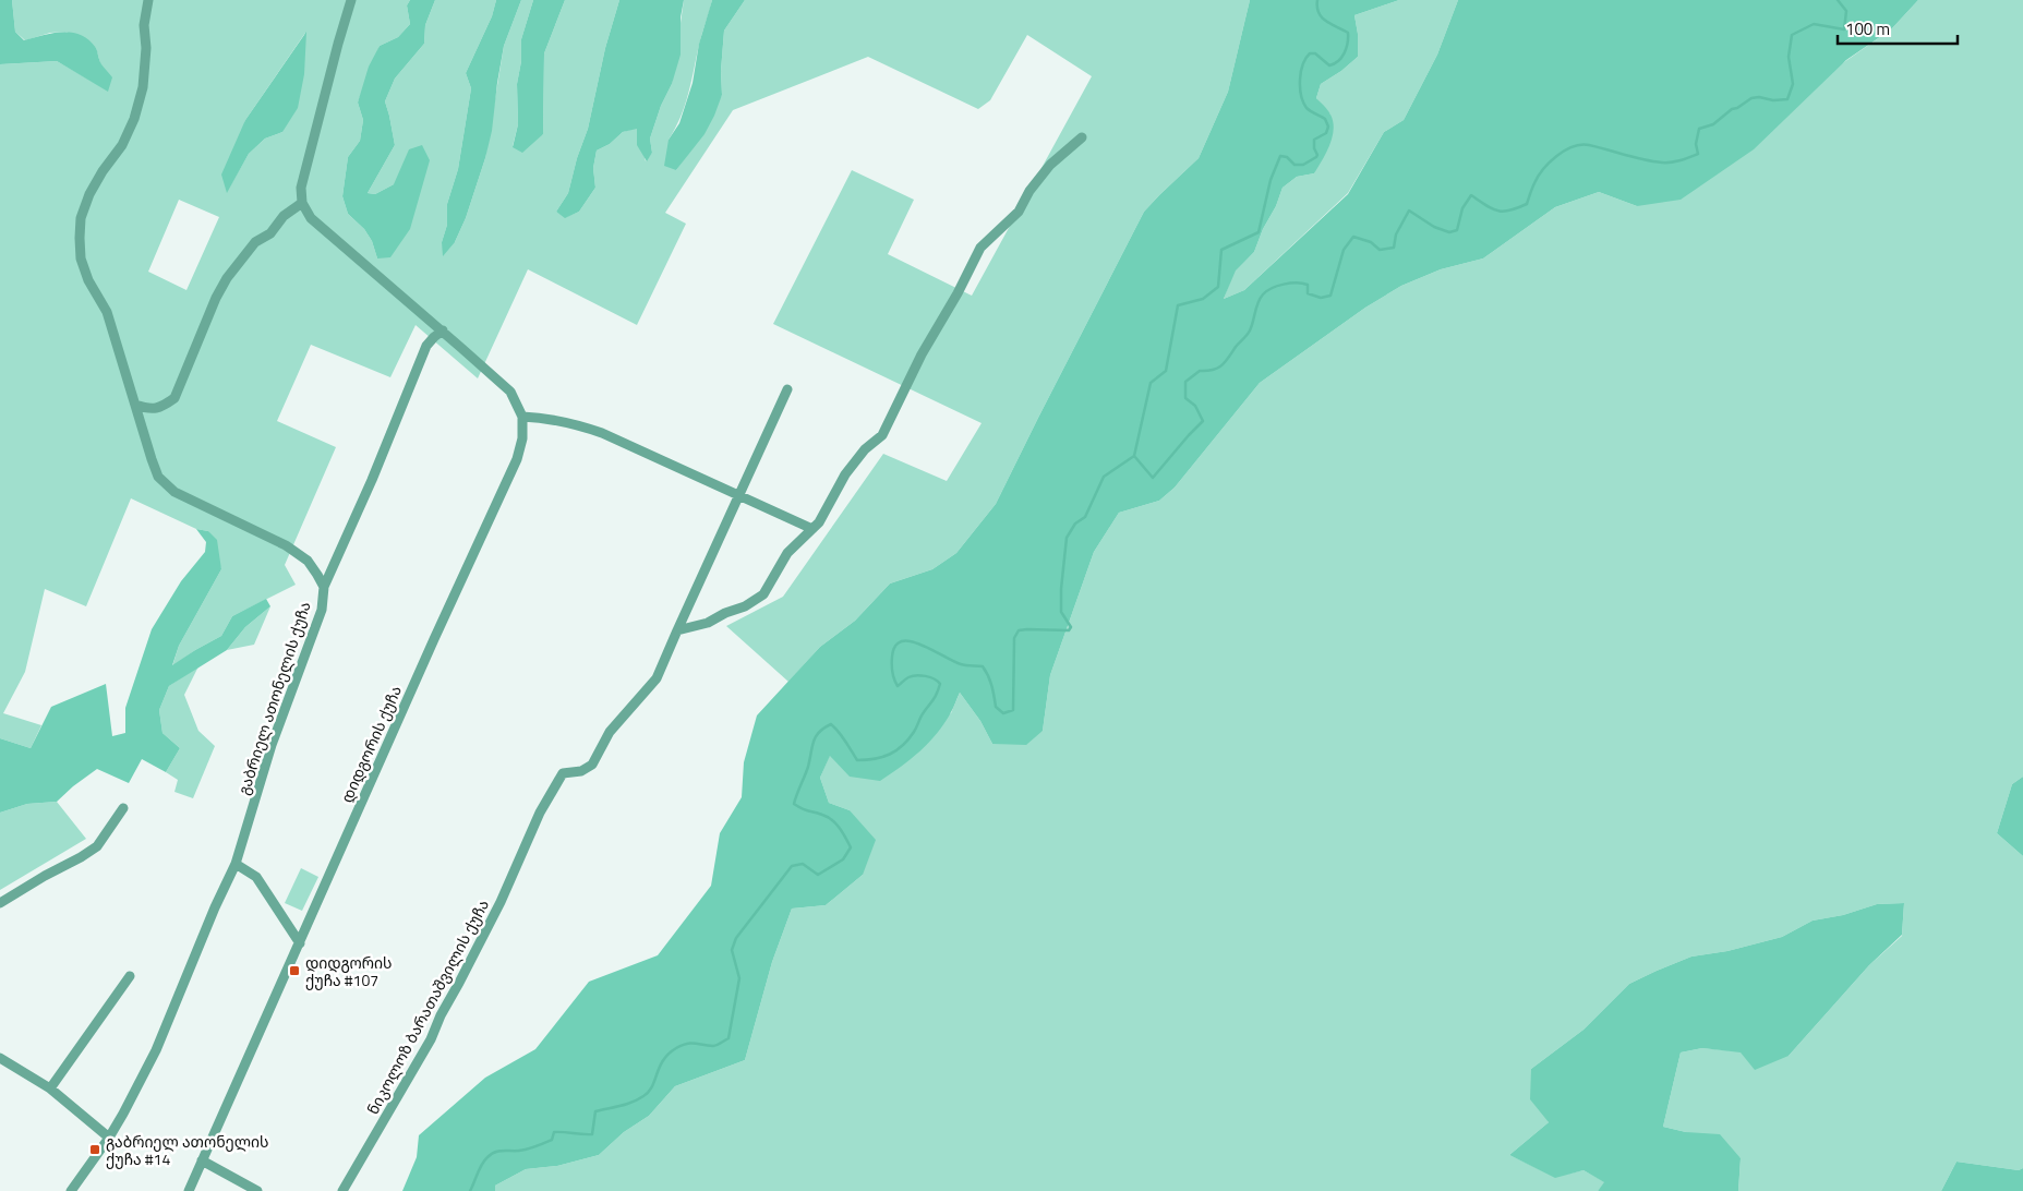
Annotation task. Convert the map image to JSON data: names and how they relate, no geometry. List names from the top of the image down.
{
  "streets": {
    "street": ["გაბრიელ ათონელის ქუჩა", "დიდგორის ქუჩა", "ნიკოლოზ ბარათაშვილის ქუჩა"]
  },
  "places": {
    "transit": ["დიდგორის ქუჩა #107", "გაბრიელ ათონელის ქუჩა #14"]
  },
  "scale_bar": "100 m"
}
